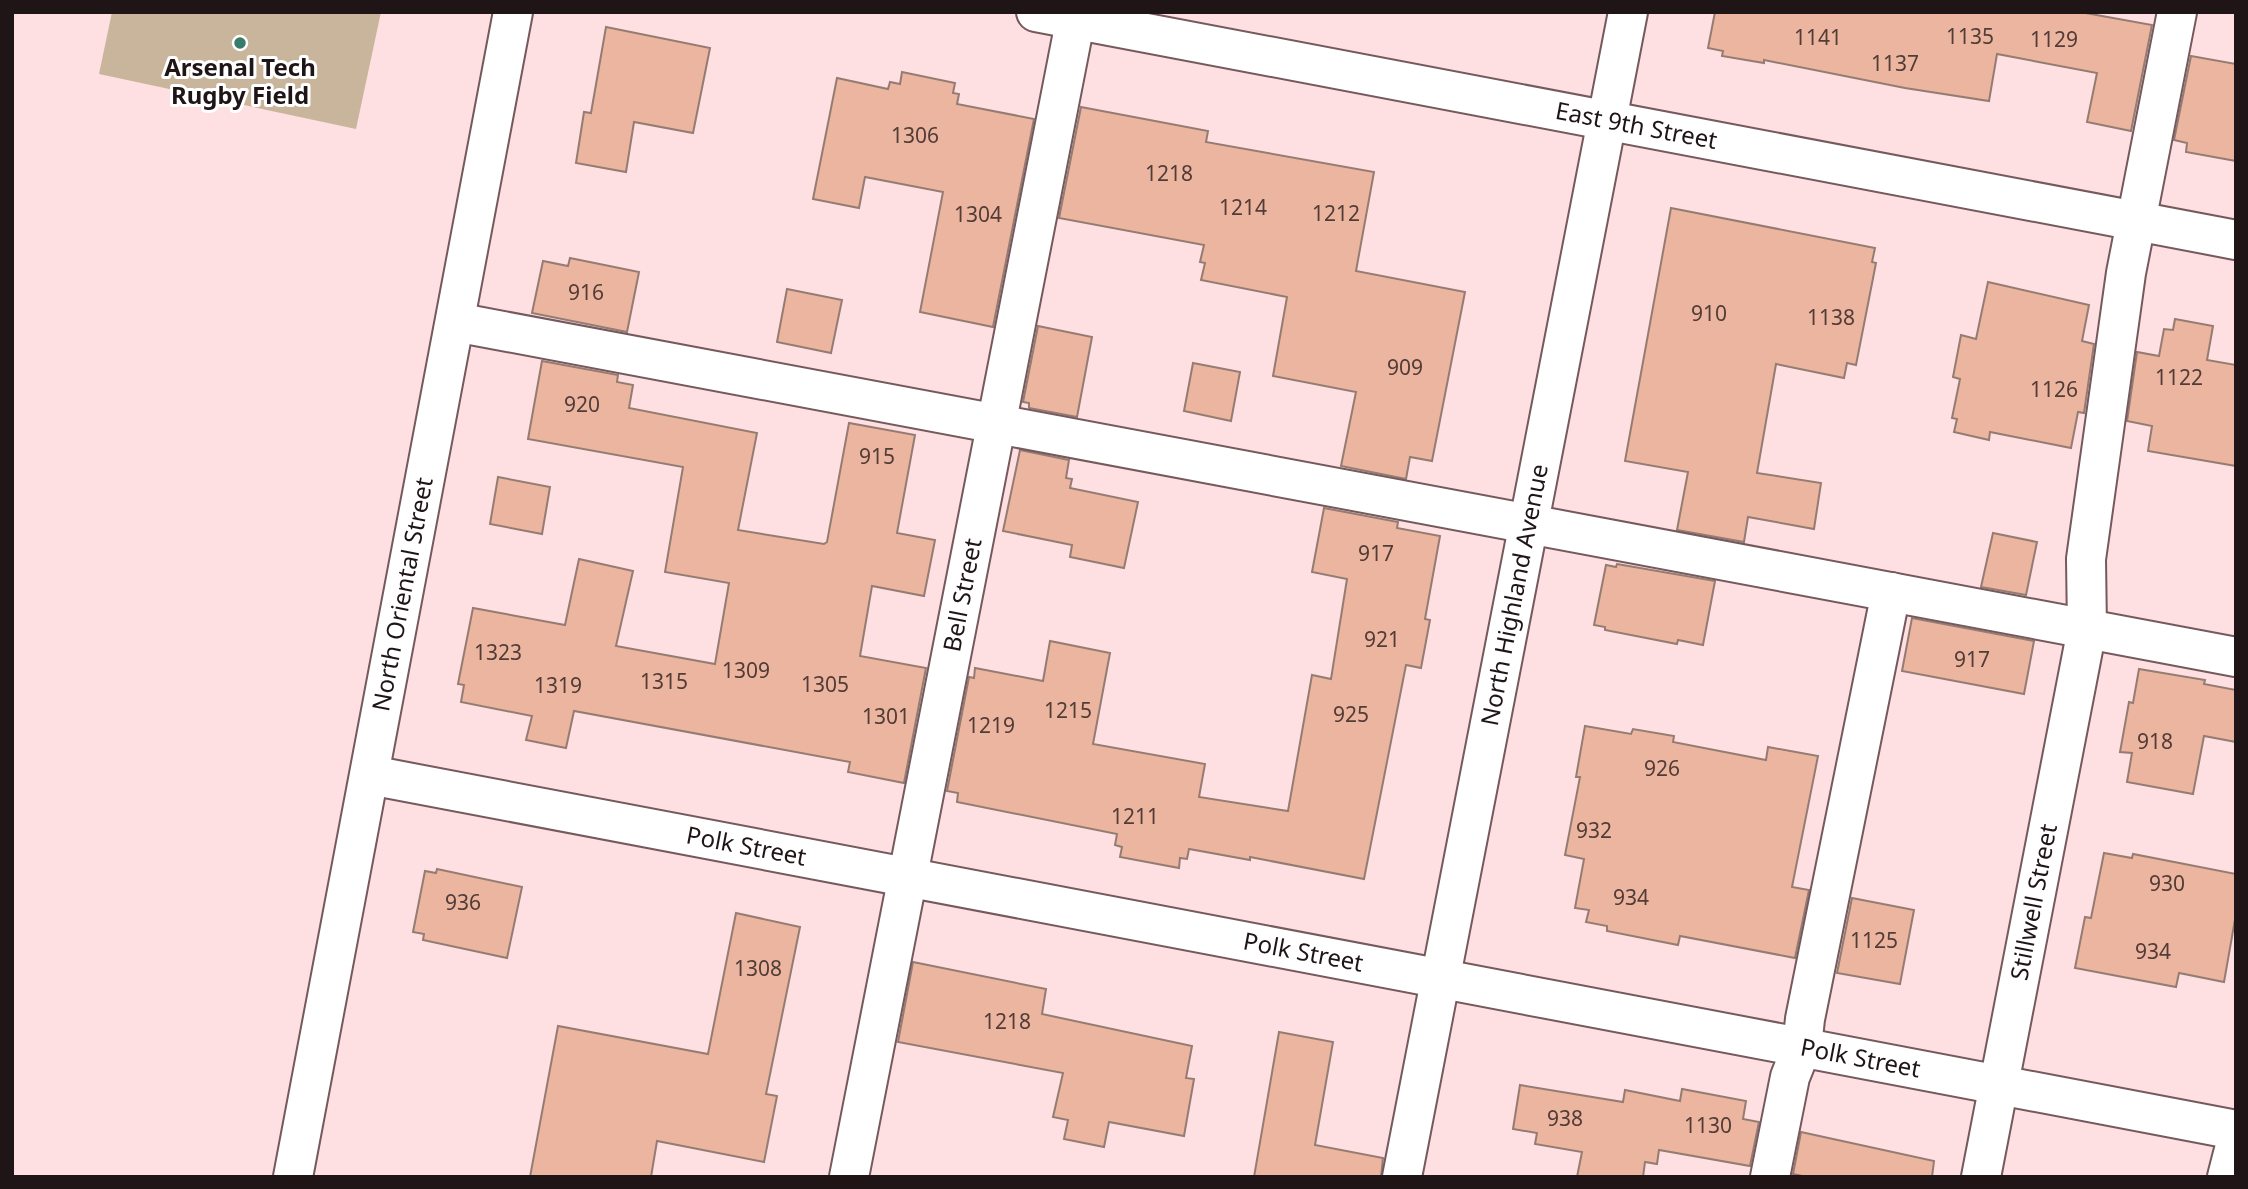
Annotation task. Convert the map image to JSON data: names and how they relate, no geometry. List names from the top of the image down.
{
  "streets": {
    "street": [
      "East 9th Street",
      "Bell Street",
      "North Highland Avenue",
      "North Oriental Street",
      "Polk Street",
      "Stillwell Street"
    ]
  },
  "crossings": [
    ["East 9th Street", "Bell Street"],
    ["East 9th Street", "North Highland Avenue"],
    ["East 9th Street", "Stillwell Street"],
    ["Bell Street", "Polk Street"],
    ["North Highland Avenue", "Polk Street"],
    ["North Oriental Street", "Polk Street"],
    ["Polk Street", "Stillwell Street"]
  ],
  "places": ["Arsenal Tech Rugby Field"],
  "house_numbers": [
    "1135",
    "1141",
    "1129",
    "1137",
    "1306",
    "1218",
    "1214",
    "1212",
    "1304",
    "916",
    "910",
    "1138",
    "909",
    "1122",
    "1126",
    "920",
    "915",
    "917",
    "921",
    "1323",
    "917",
    "1309",
    "1315",
    "1305",
    "1319",
    "1215",
    "925",
    "1301",
    "1219",
    "918",
    "926",
    "1211",
    "932",
    "930",
    "934",
    "936",
    "1125",
    "934",
    "1308",
    "1218",
    "938",
    "1130"
  ]
}
